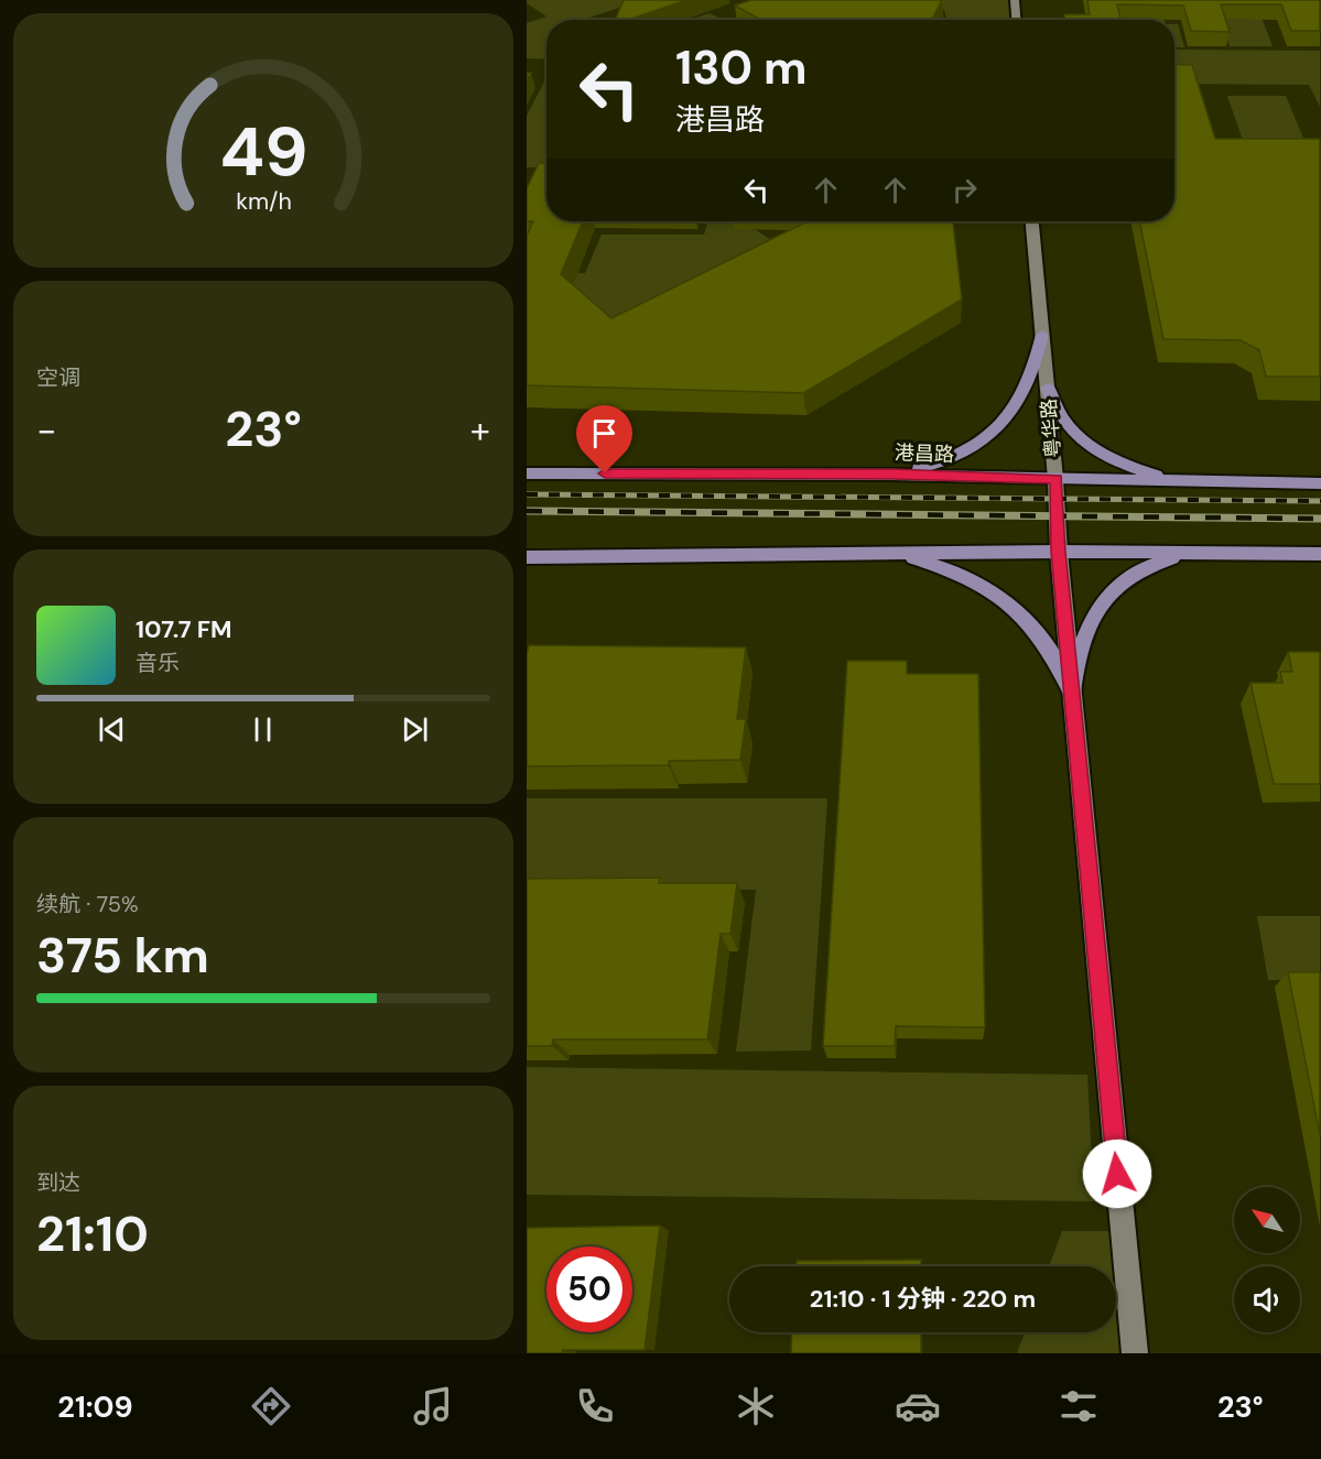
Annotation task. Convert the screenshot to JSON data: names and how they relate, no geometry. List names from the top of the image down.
{
  "streets": {
    "main road": ["粤华路", "港昌路"]
  },
  "crossings": [
    ["粤华路", "港昌路"]
  ],
  "north": "top left",
  "page": {
    "turn": ["130 m", "港昌路"],
    "tile": [
      "空调",
      ["续航 · 75%", "375 km"],
      ["到达", "21:10"]
    ],
    "heat": ["−", "23°", "+"],
    "song": ["107.7 FM", "音乐"],
    "limit": "50",
    "trip": "21:10 · 1 分钟 · 220 m",
    "tabs": ["21:09", "23°"],
    "gauge": ["49", "km/h"]
  }
}
